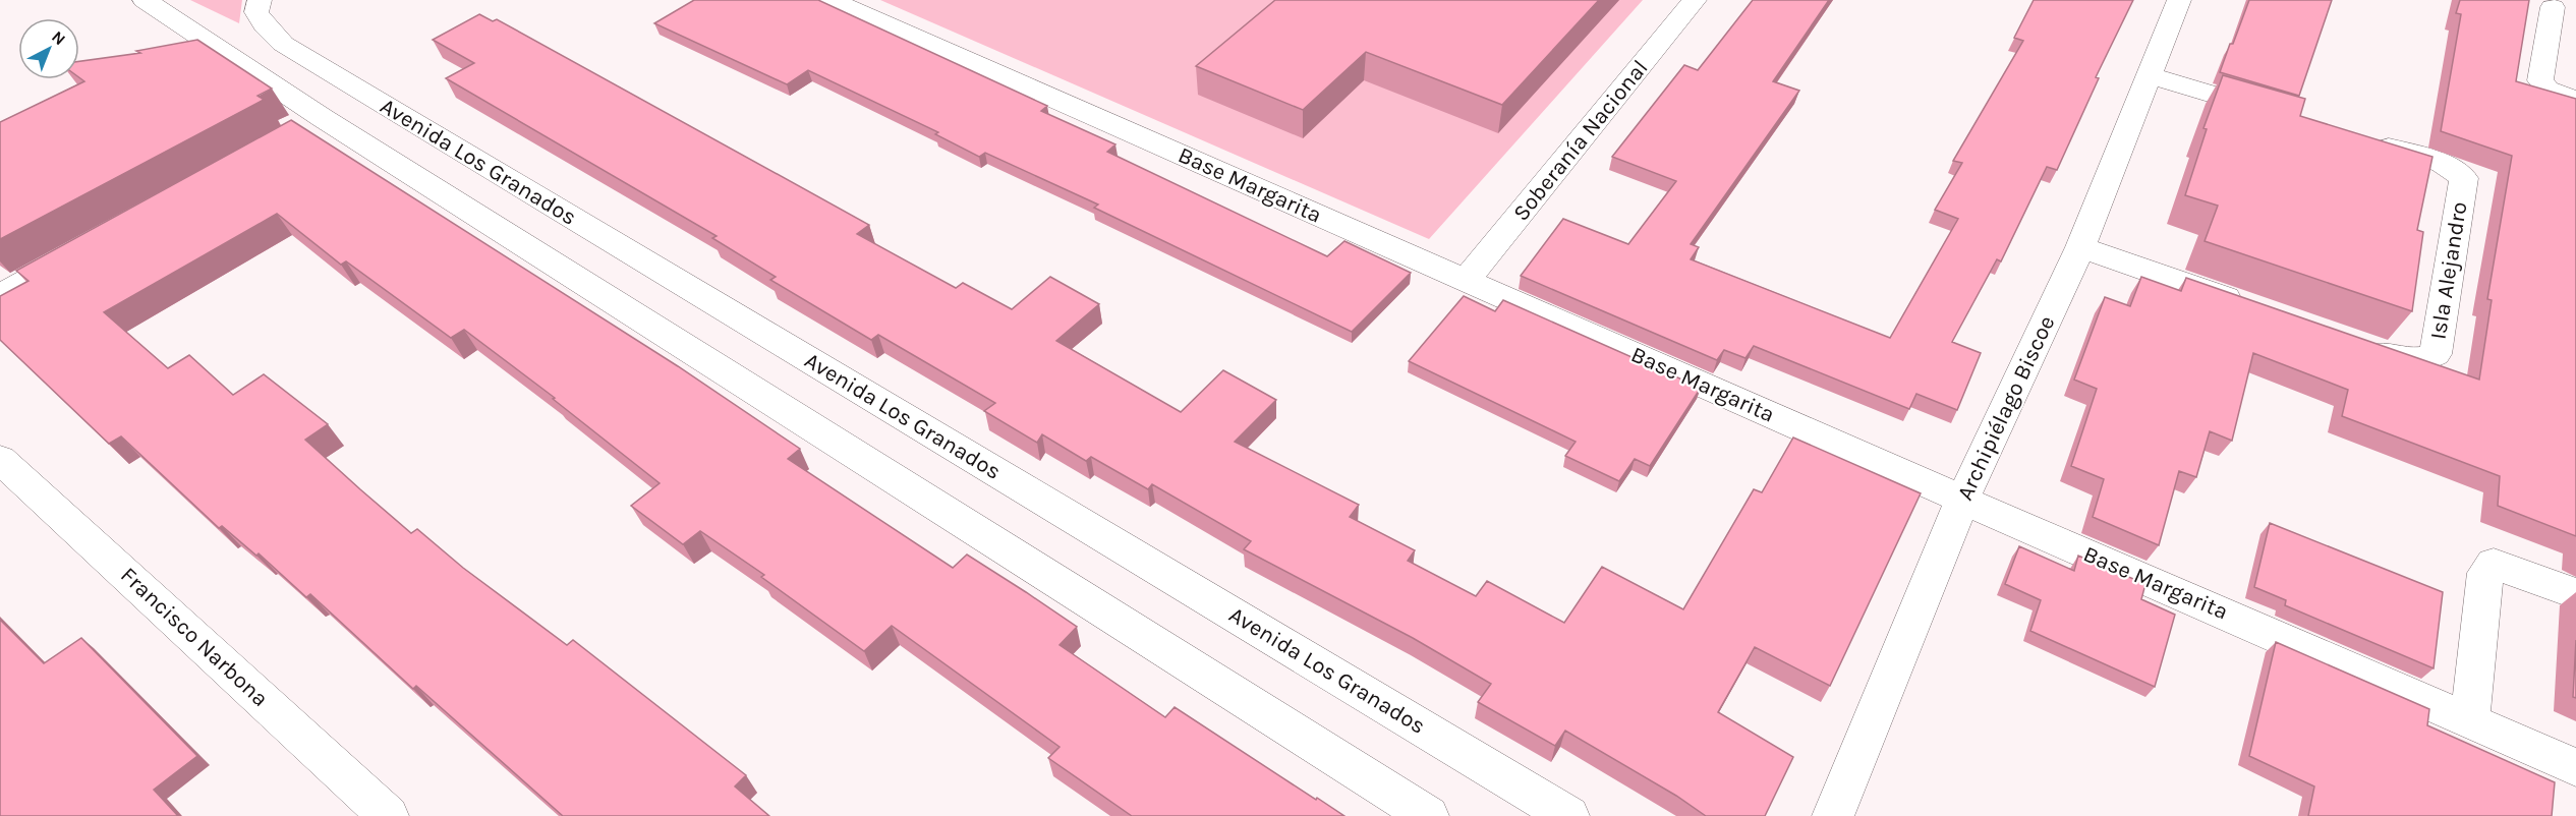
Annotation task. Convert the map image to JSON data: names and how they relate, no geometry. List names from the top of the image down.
{
  "streets": {
    "street": [
      "Soberanía Nacional",
      "Avenida Los Granados",
      "Base Margarita",
      "Isla Alejandro",
      "Archipiélago Biscoe",
      "Francisco Narbona"
    ]
  },
  "crossings": [
    ["Soberanía Nacional", "Base Margarita"],
    ["Base Margarita", "Archipiélago Biscoe"]
  ],
  "north": "top right"
}
